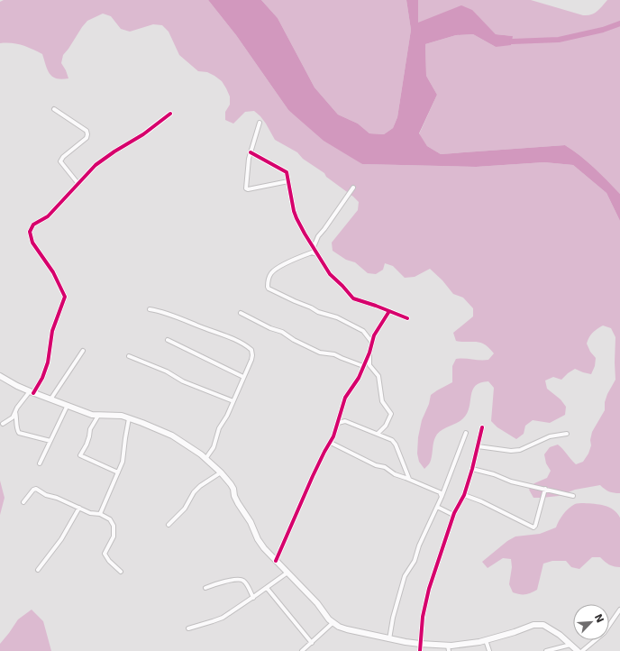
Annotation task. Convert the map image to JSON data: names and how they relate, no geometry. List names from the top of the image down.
{
  "north": "top right"
}
